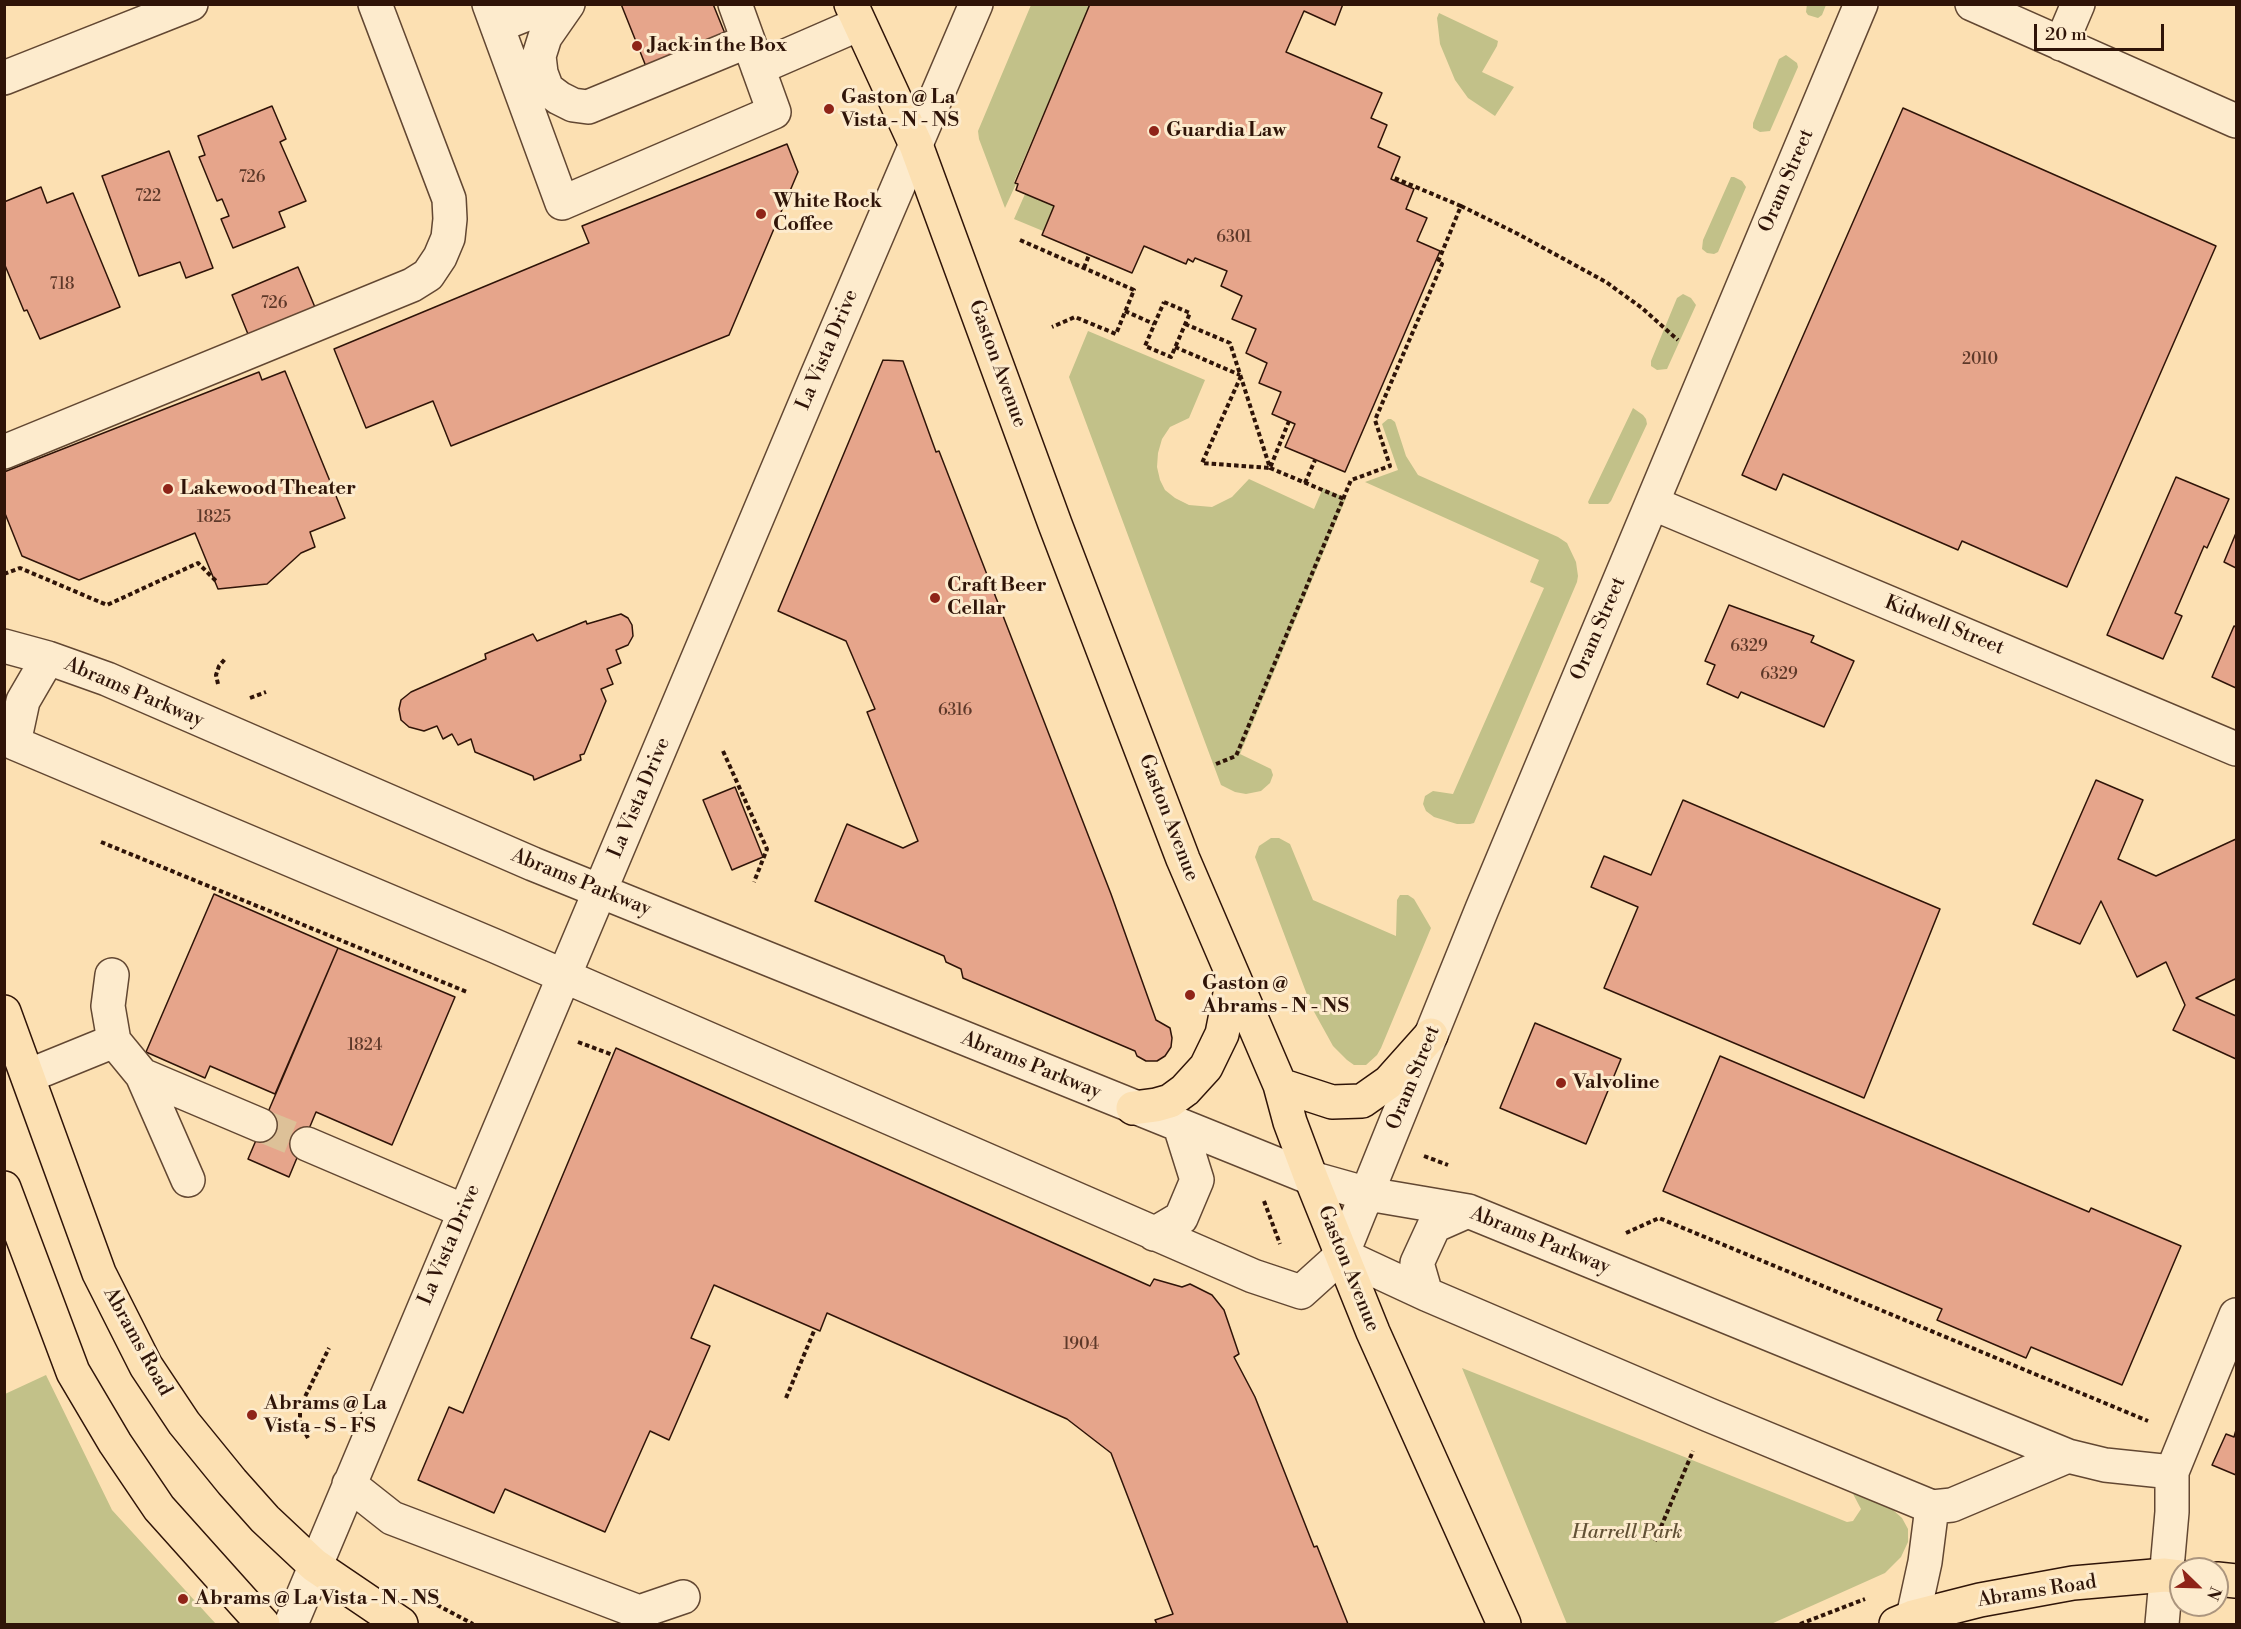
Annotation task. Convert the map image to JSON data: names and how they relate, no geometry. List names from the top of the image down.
{
  "streets": {
    "main road": ["Gaston Avenue", "Abrams Road"],
    "street": [
      "Oram Street",
      "La Vista Drive",
      "Kidwell Street",
      "Abrams Parkway"
    ]
  },
  "crossings": [
    ["Oram Street", "Gaston Avenue"],
    ["Oram Street", "Kidwell Street"],
    ["Oram Street", "Abrams Parkway"],
    ["La Vista Drive", "Gaston Avenue"],
    ["La Vista Drive", "Abrams Parkway"],
    ["La Vista Drive", "Abrams Road"],
    ["Gaston Avenue", "Abrams Parkway"]
  ],
  "parks": ["Harrell Park"],
  "places": [
    "Jack in the Box",
    "Gaston @ La Vista - N - NS",
    "Guardia Law",
    "White Rock Coffee",
    "Lakewood Theater",
    "Craft Beer Cellar",
    "Gaston @ Abrams - N - NS",
    "Valvoline",
    "Abrams @ La Vista - S - FS",
    "Abrams @ La Vista - N - NS"
  ],
  "house_numbers": [
    "726",
    "722",
    "6301",
    "718",
    "726",
    "2010",
    "1825",
    "6329",
    "6329",
    "6316",
    "1824",
    "1904"
  ],
  "scale_bar": "20 m",
  "north": "bottom right"
}
